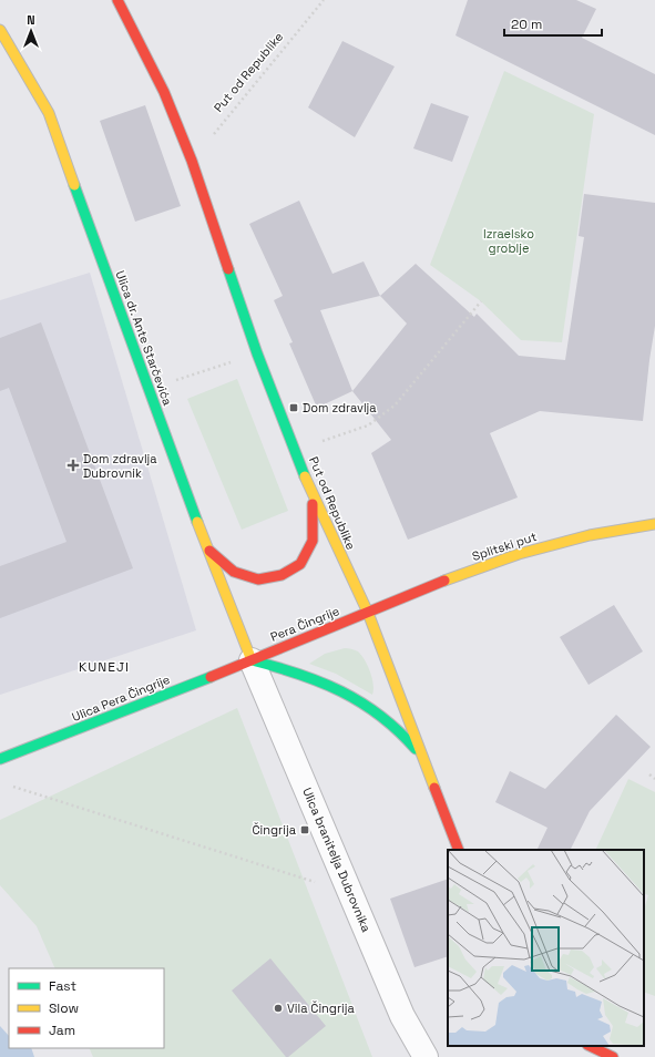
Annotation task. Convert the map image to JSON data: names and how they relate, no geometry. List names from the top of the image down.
{
  "streets": {
    "main road": [
      "Put od Republike",
      "Ulica dr. Ante Starčevića",
      "Splitski put",
      "Pera Čingrije",
      "Ulica Pera Čingrije"
    ],
    "street": ["Ulica branitelja Dubrovnika"]
  },
  "crossings": [
    ["Put od Republike", "Splitski put"],
    ["Put od Republike", "Pera Čingrije"],
    ["Ulica dr. Ante Starčevića", "Pera Čingrije"],
    ["Ulica dr. Ante Starčevića", "Ulica Pera Čingrije"],
    ["Ulica dr. Ante Starčevića", "Ulica branitelja Dubrovnika"],
    ["Splitski put", "Pera Čingrije"],
    ["Pera Čingrije", "Ulica Pera Čingrije"],
    ["Pera Čingrije", "Ulica branitelja Dubrovnika"],
    ["Ulica Pera Čingrije", "Ulica branitelja Dubrovnika"]
  ],
  "districts": ["KUNEJI"],
  "parks": ["Izraelsko groblje"],
  "places": {
    "transit": ["Dom zdravlja", "Čingrija"],
    "health": ["Dom zdravlja Dubrovnik"],
    "other": ["Vila Čingrija"]
  },
  "legend": ["Fast", "Slow", "Jam"],
  "scale_bar": "20 m",
  "north": "top"
}
